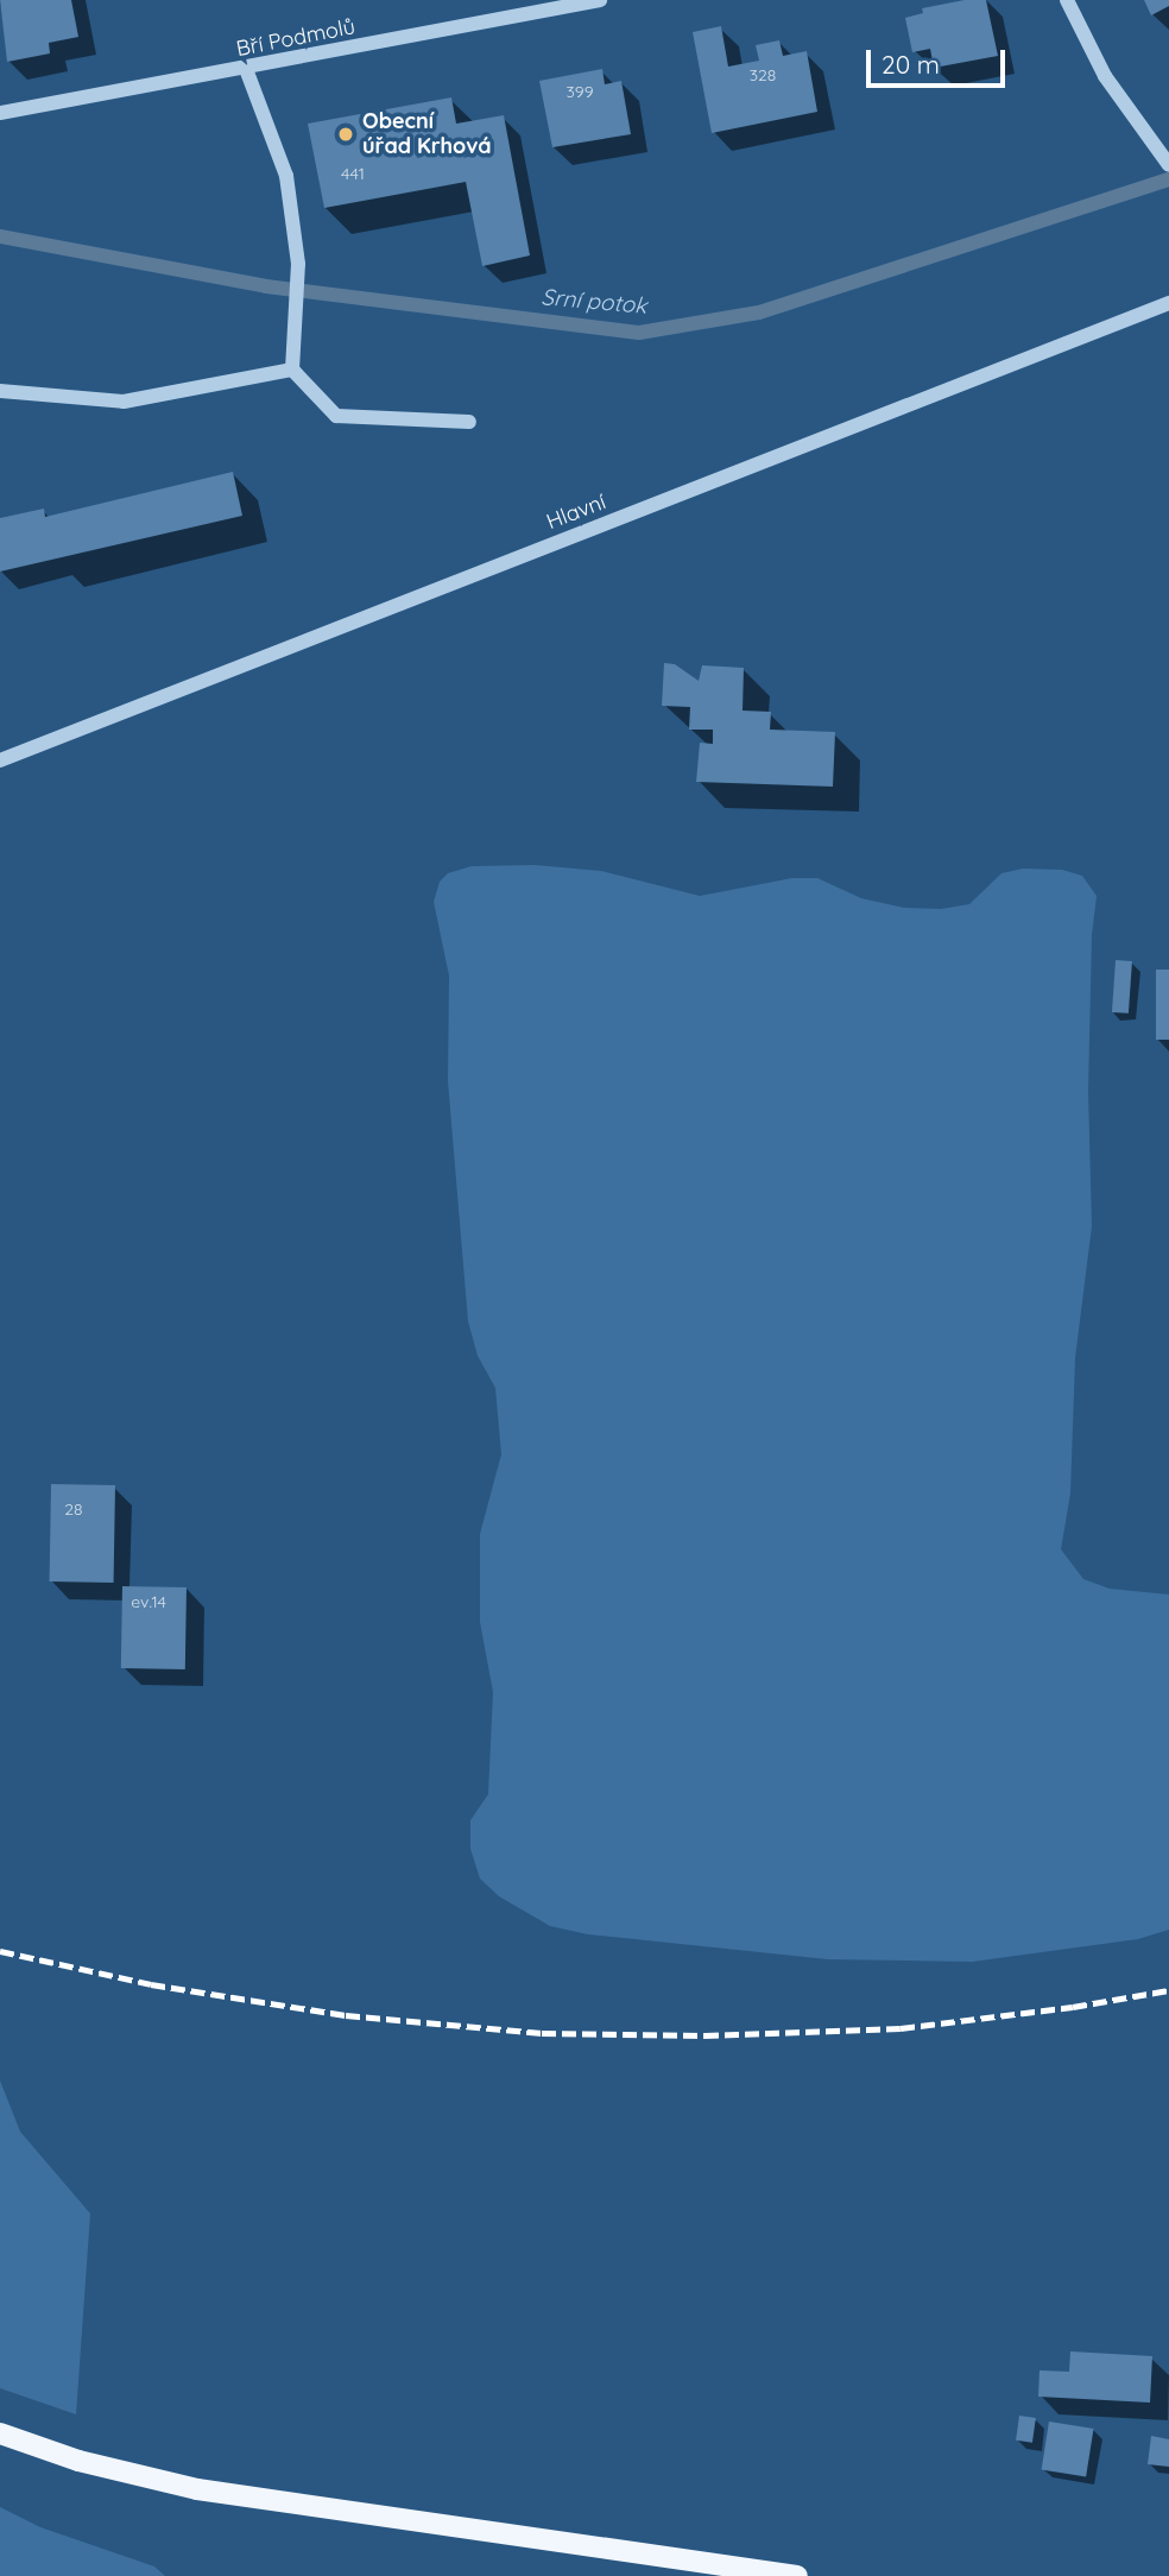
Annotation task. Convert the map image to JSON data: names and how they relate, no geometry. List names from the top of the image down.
{
  "streets": {
    "street": ["Bří Podmolů", "Hlavní"]
  },
  "water": ["Srní potok"],
  "places": ["Obecní úřad Krhová"],
  "house_numbers": [
    "328",
    "399",
    "441",
    "28",
    "ev.14"
  ],
  "scale_bar": "20 m"
}
